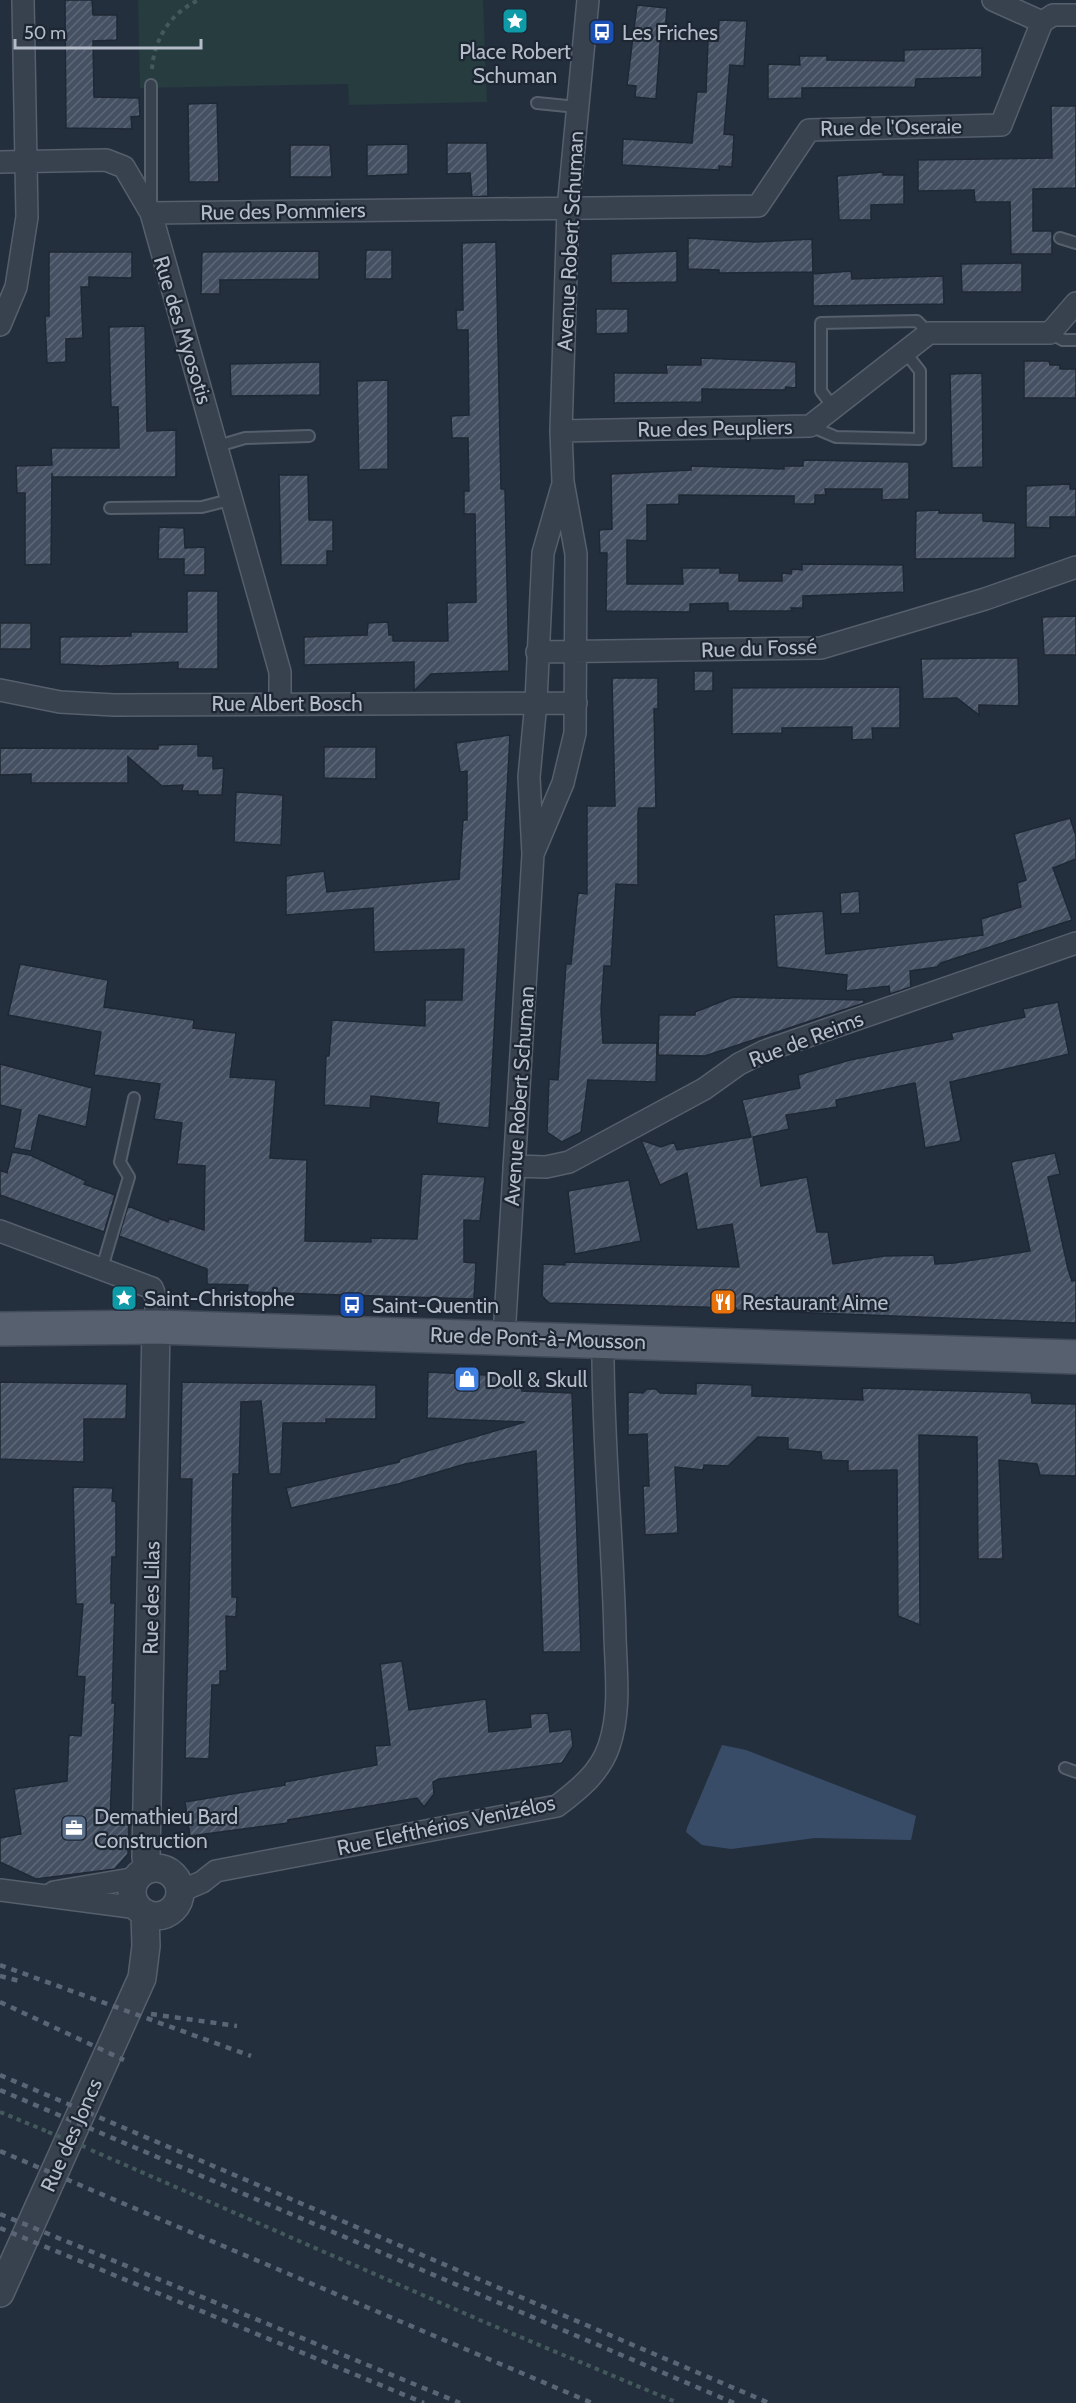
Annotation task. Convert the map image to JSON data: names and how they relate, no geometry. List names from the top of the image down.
{
  "streets": {
    "main road": ["Rue de Pont-à-Mousson"],
    "street": [
      "Rue de l'Oseraie",
      "Rue des Pommiers",
      "Avenue Robert Schuman",
      "Rue des Myosotis",
      "Rue des Peupliers",
      "Rue du Fossé",
      "Rue Albert Bosch",
      "Rue de Reims",
      "Rue des Lilas",
      "Rue Elefthérios Venizélos",
      "Rue des Joncs"
    ]
  },
  "crossings": [
    ["Rue de l'Oseraie", "Rue des Pommiers"],
    ["Rue de l'Oseraie", "Avenue Robert Schuman"],
    ["Rue des Pommiers", "Avenue Robert Schuman"],
    ["Rue des Pommiers", "Rue des Myosotis"],
    ["Avenue Robert Schuman", "Rue des Peupliers"],
    ["Avenue Robert Schuman", "Rue du Fossé"],
    ["Avenue Robert Schuman", "Rue Albert Bosch"],
    ["Avenue Robert Schuman", "Rue de Reims"],
    ["Avenue Robert Schuman", "Rue de Pont-à-Mousson"],
    ["Rue des Myosotis", "Rue Albert Bosch"],
    ["Rue de Pont-à-Mousson", "Rue des Lilas"],
    ["Rue de Pont-à-Mousson", "Rue Elefthérios Venizélos"],
    ["Rue des Lilas", "Rue Elefthérios Venizélos"],
    ["Rue des Lilas", "Rue des Joncs"],
    ["Rue Elefthérios Venizélos", "Rue des Joncs"]
  ],
  "places": {
    "place": ["Place Robert Schuman", "Saint-Christophe"],
    "bus stop": ["Les Friches", "Saint-Quentin"],
    "restaurant": ["Restaurant Aime"],
    "shop": ["Doll & Skull"],
    "office": ["Demathieu Bard Construction"]
  },
  "scale_bar": "50 m"
}
